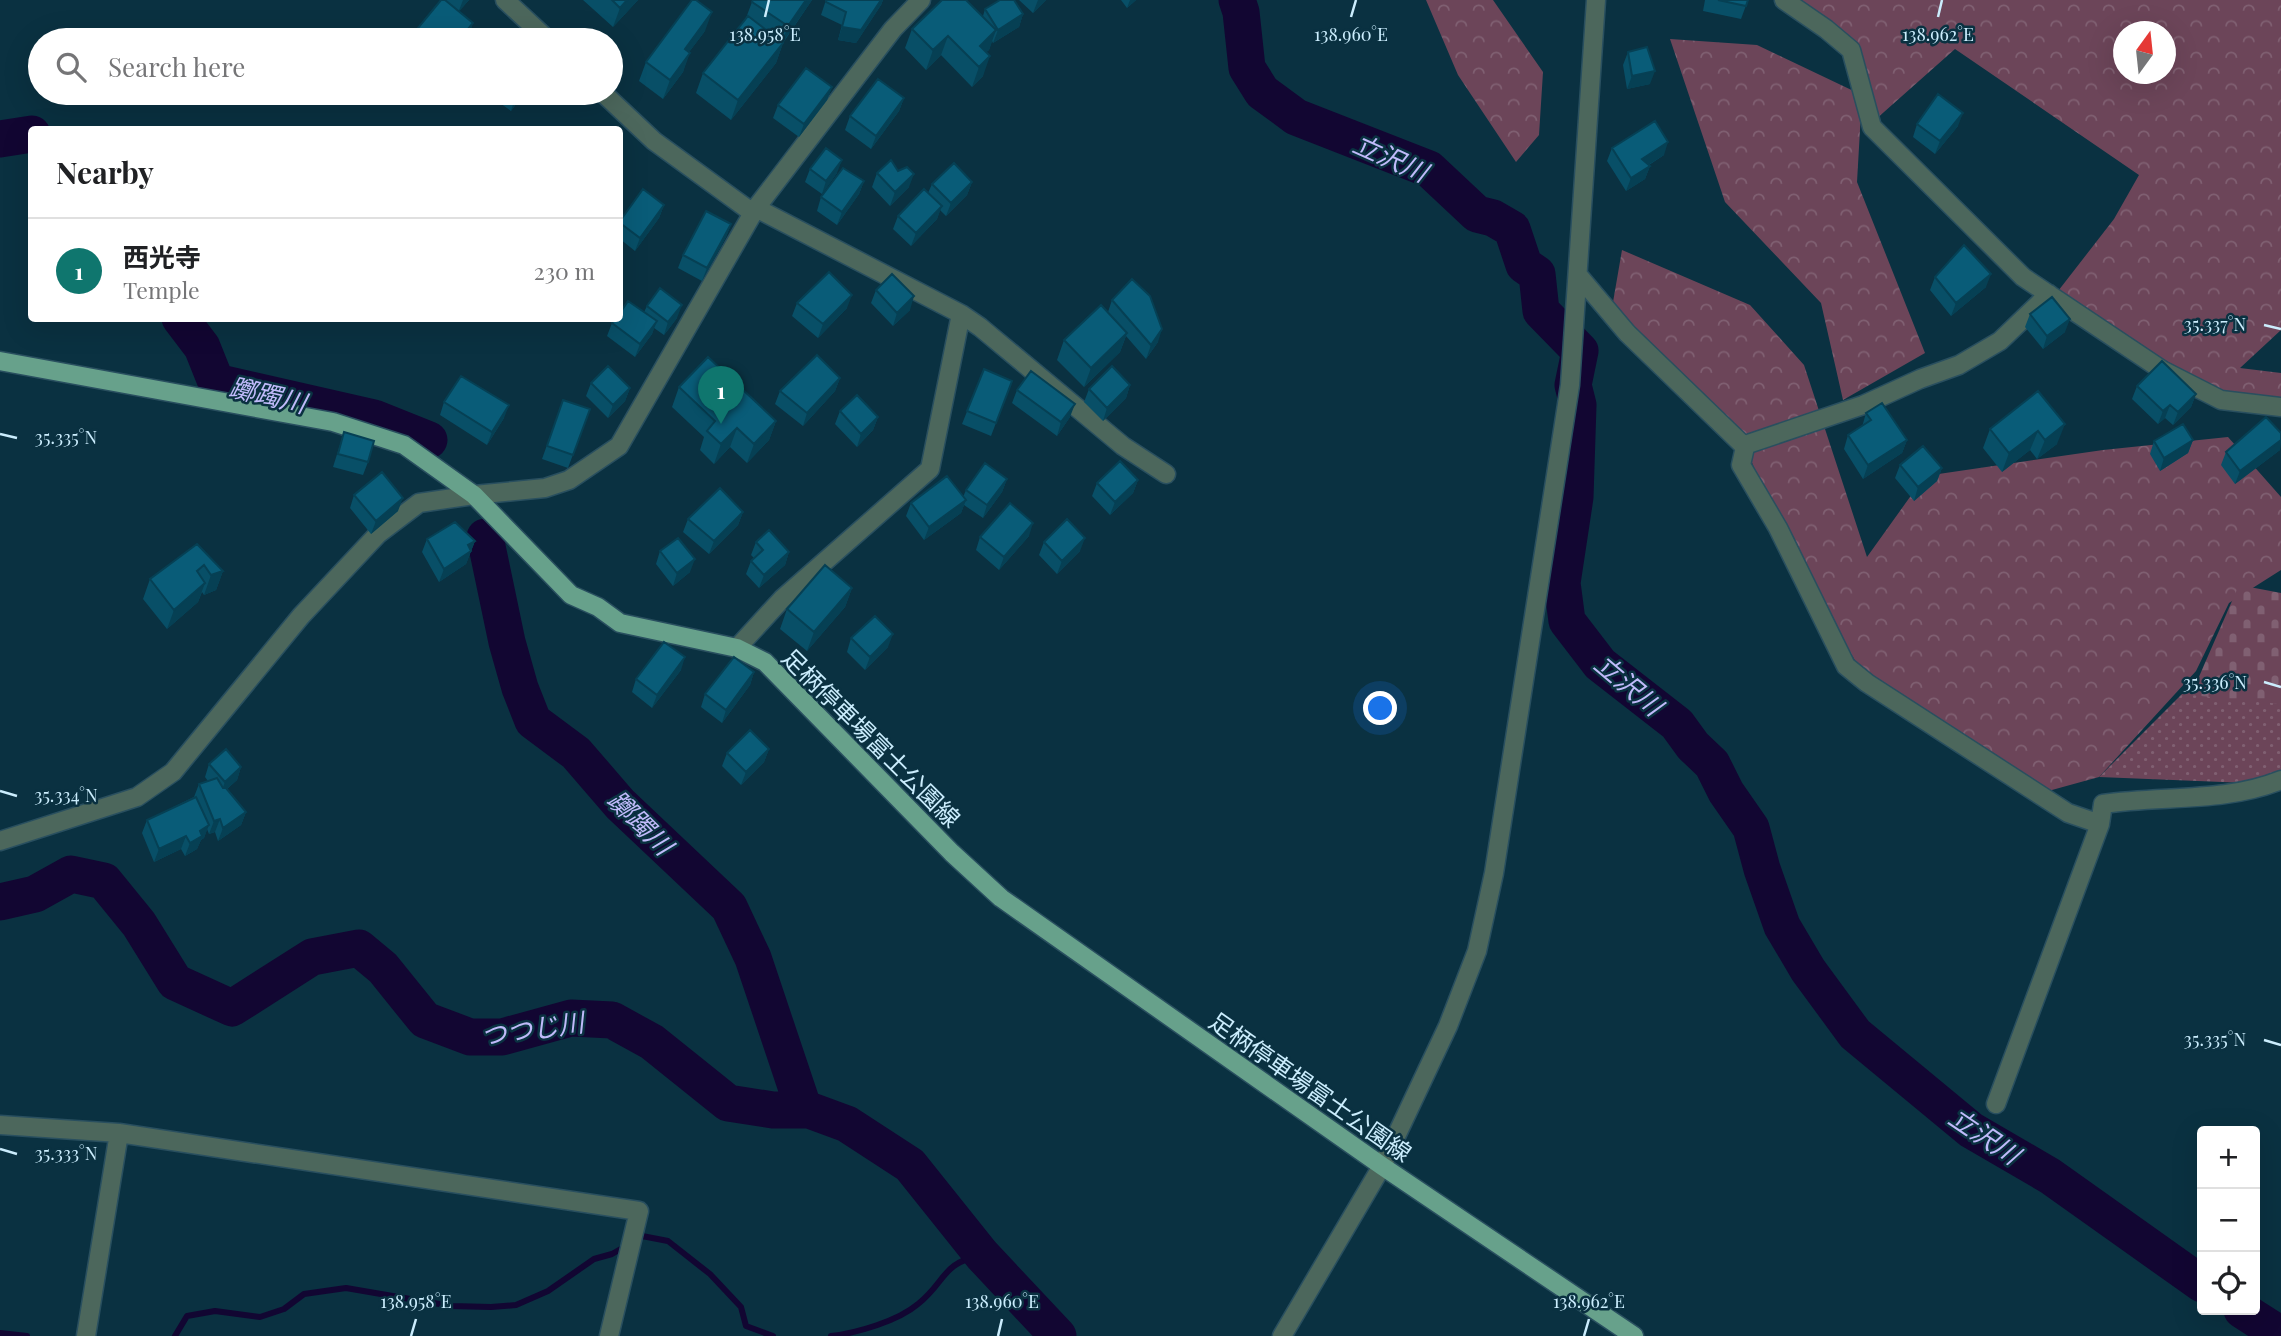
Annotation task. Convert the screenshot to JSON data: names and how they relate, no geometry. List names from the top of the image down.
{
  "streets": {
    "main road": ["足柄停車場富士公園線"]
  },
  "water": ["立沢川", "躑躅川", "つつじ川"],
  "north": "top",
  "page": {
    "search": "Search here",
    "heading": "Nearby",
    "list": [
      {
        "mark": "1",
        "name": "西光寺",
        "note": "Temple",
        "value": "230 m"
      }
    ],
    "pins": "1",
    "map_buttons": ["+", "−"]
  },
  "coordinates": [
    "138.958°E",
    "138.960°E",
    "138.962°E",
    "35.337°N",
    "35.335°N",
    "35.336°N",
    "35.334°N",
    "35.333°N"
  ]
}
